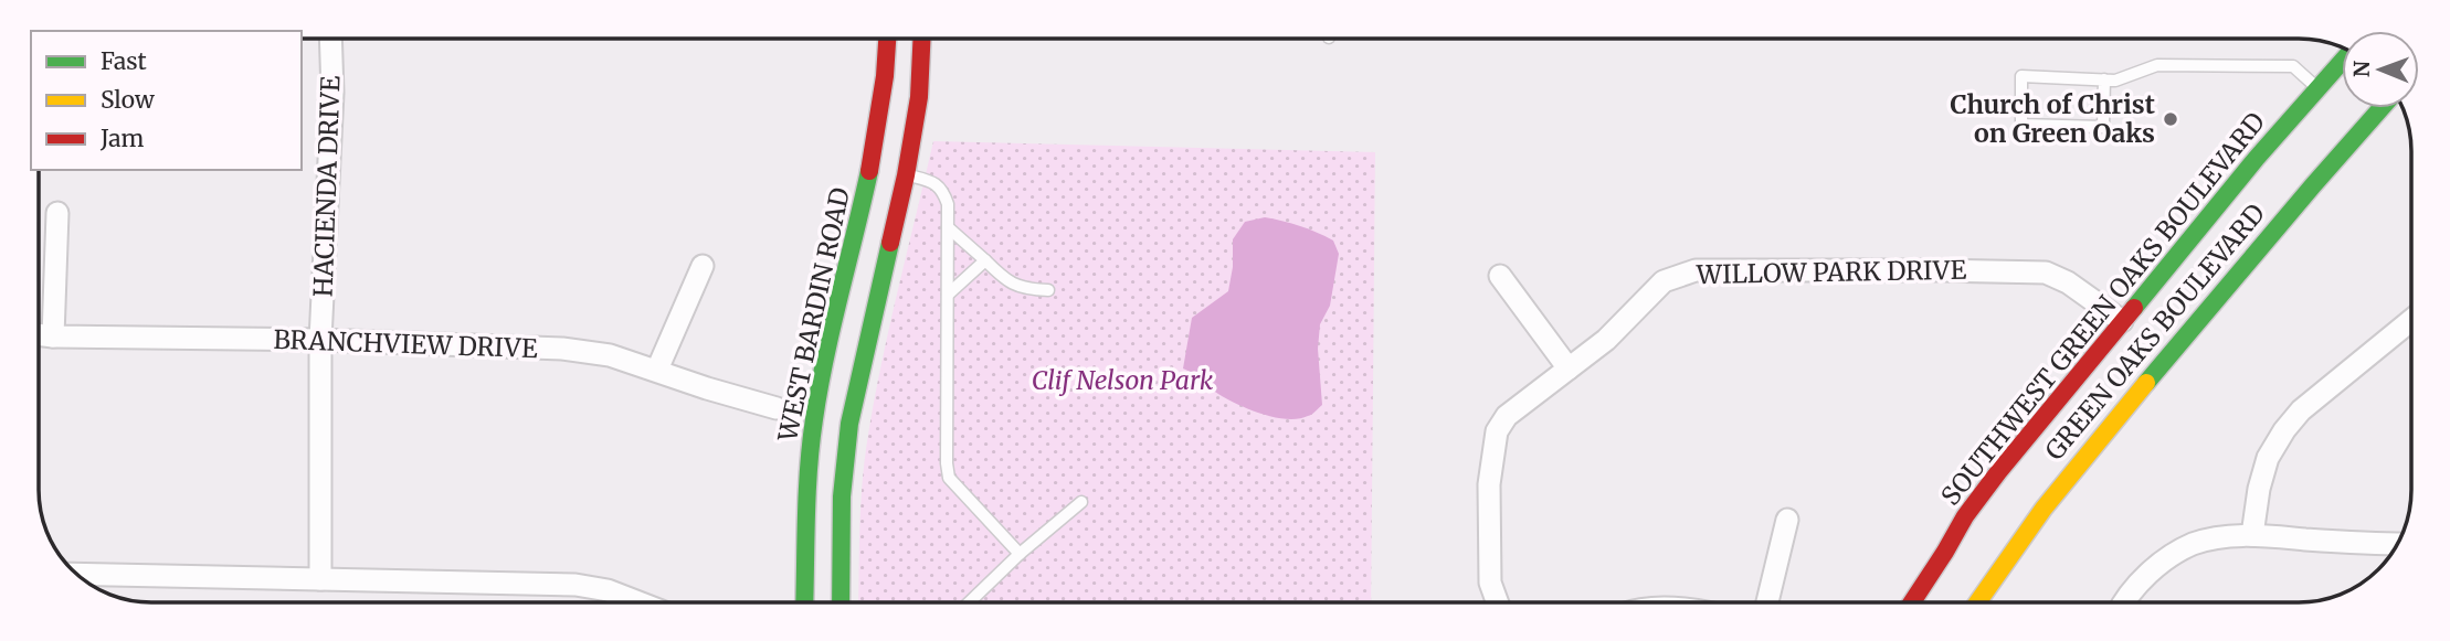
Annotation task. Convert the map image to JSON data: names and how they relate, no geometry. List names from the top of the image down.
{
  "streets": {
    "main road": ["SOUTHWEST GREEN OAKS BOULEVARD", "WEST BARDIN ROAD", "GREEN OAKS BOULEVARD"],
    "street": ["HACIENDA DRIVE", "WILLOW PARK DRIVE", "BRANCHVIEW DRIVE"]
  },
  "crossings": [
    ["HACIENDA DRIVE", "BRANCHVIEW DRIVE"],
    ["WILLOW PARK DRIVE", "SOUTHWEST GREEN OAKS BOULEVARD"]
  ],
  "parks": ["Clif Nelson Park"],
  "places": ["Church of Christ on Green Oaks"],
  "legend": ["Fast", "Slow", "Jam"],
  "north": "left"
}
